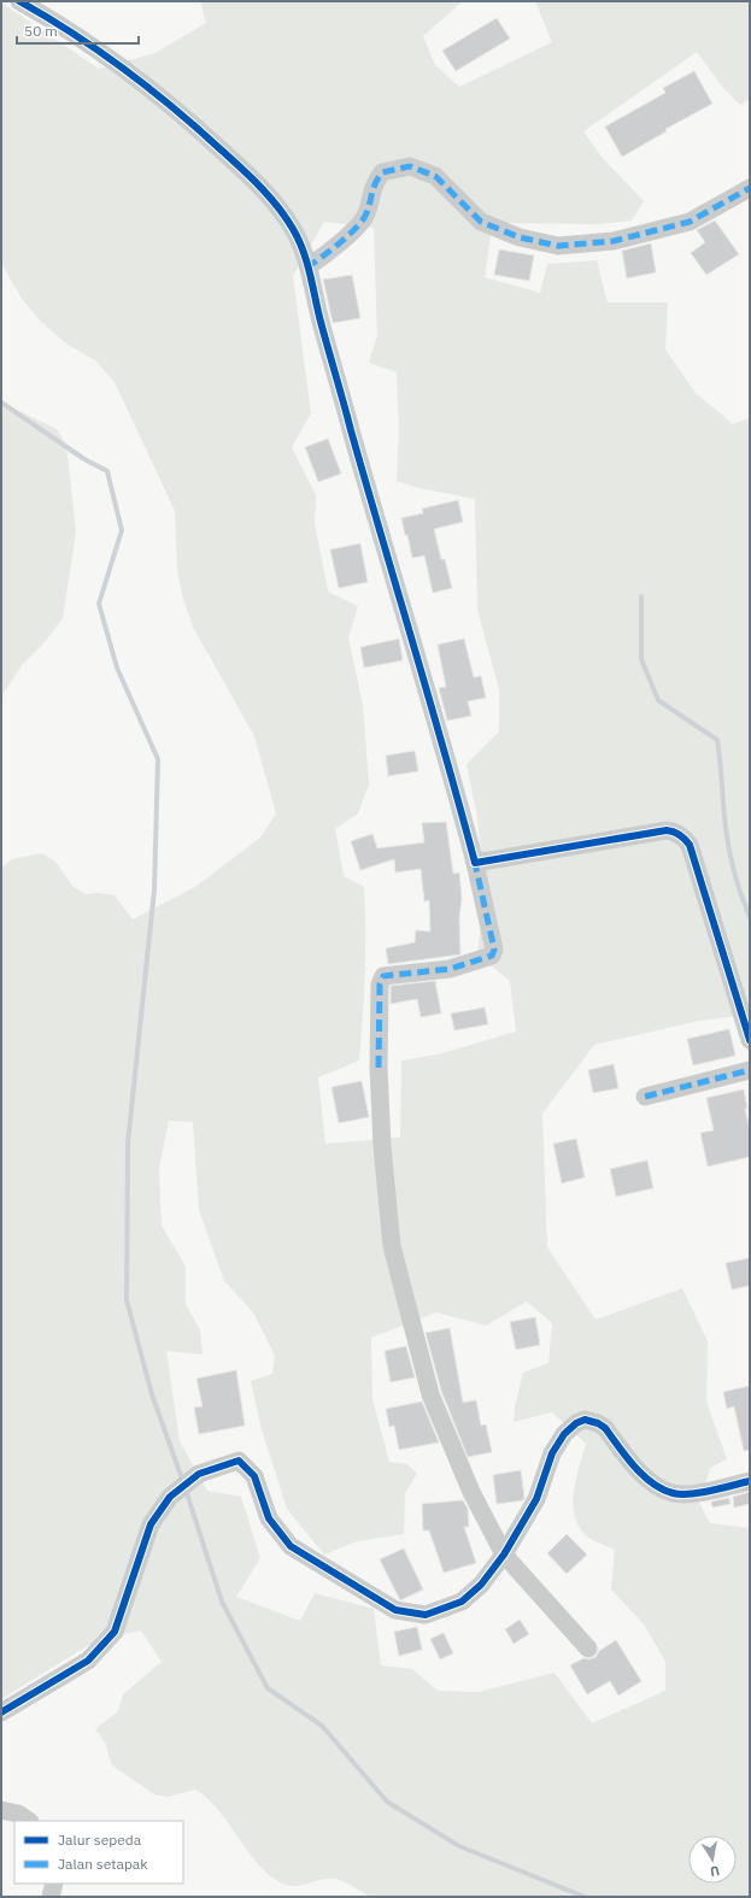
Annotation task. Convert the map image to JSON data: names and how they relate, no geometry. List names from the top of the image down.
{
  "legend": ["Jalur sepeda", "Jalan setapak"],
  "scale_bar": "50 m",
  "north": "bottom"
}
